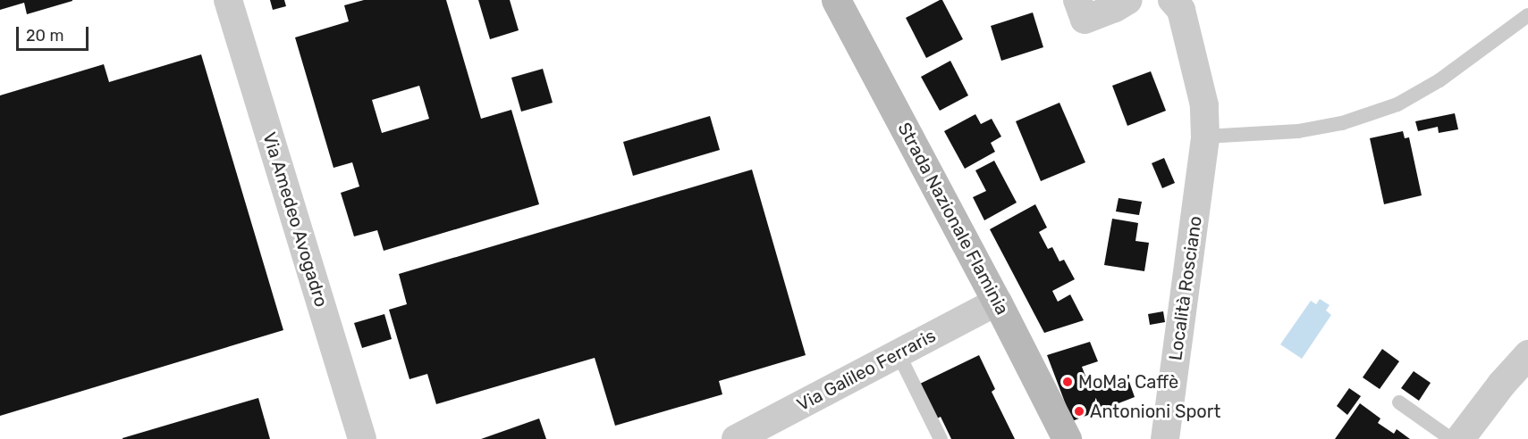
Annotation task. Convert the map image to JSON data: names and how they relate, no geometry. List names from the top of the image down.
{
  "streets": {
    "main road": ["Strada Nazionale Flaminia"],
    "street": ["Via Amedeo Avogadro", "Località Rosciano", "Via Galileo Ferraris"]
  },
  "crossings": [
    ["Strada Nazionale Flaminia", "Via Galileo Ferraris"]
  ],
  "places": ["MoMa' Caffè", "Antonioni Sport"],
  "scale_bar": "20 m"
}
